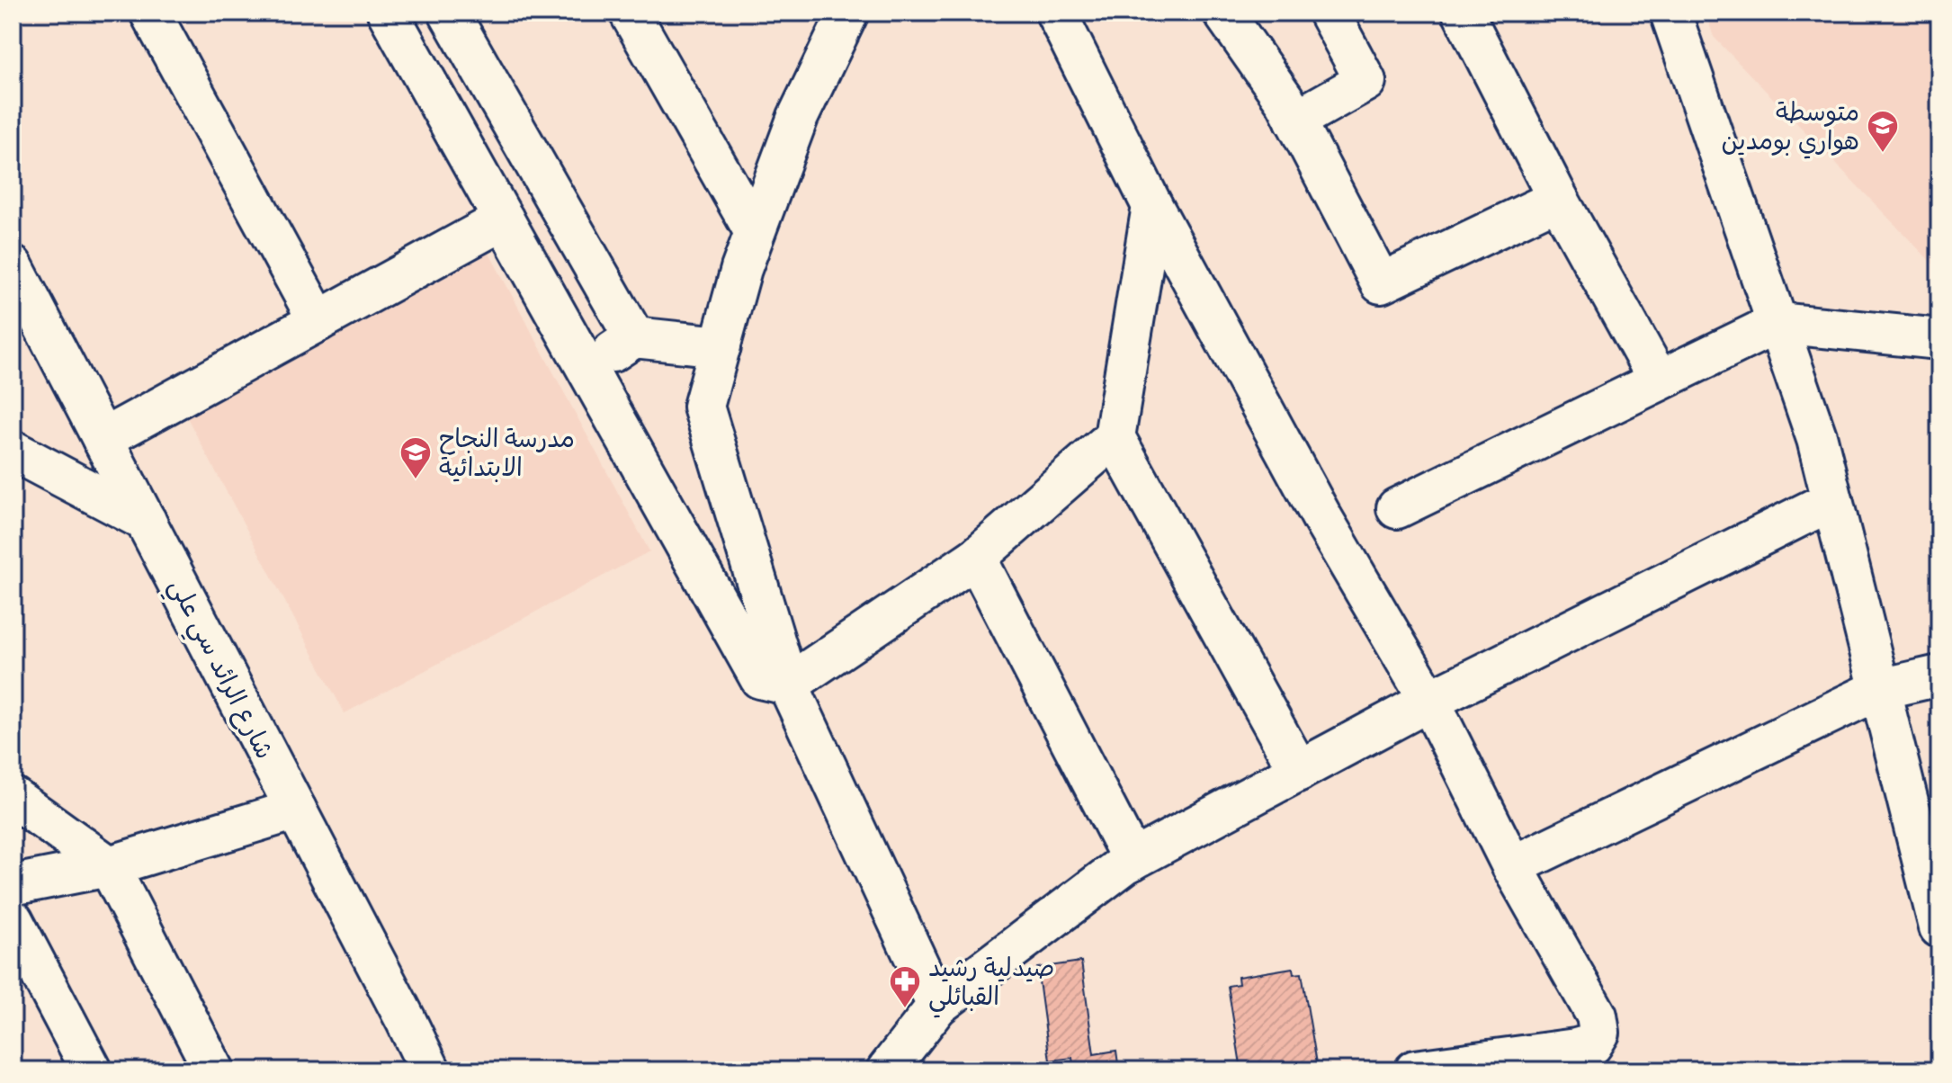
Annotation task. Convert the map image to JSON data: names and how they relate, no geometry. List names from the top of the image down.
{
  "streets": {
    "street": ["شارع الرائد سي علي"]
  },
  "places": {
    "school or university": ["متوسطة هواري بومدين", "مدرسة النجاح الابتدائية"],
    "pharmacy": ["صيدلية رشيد القبائلي"]
  }
}
